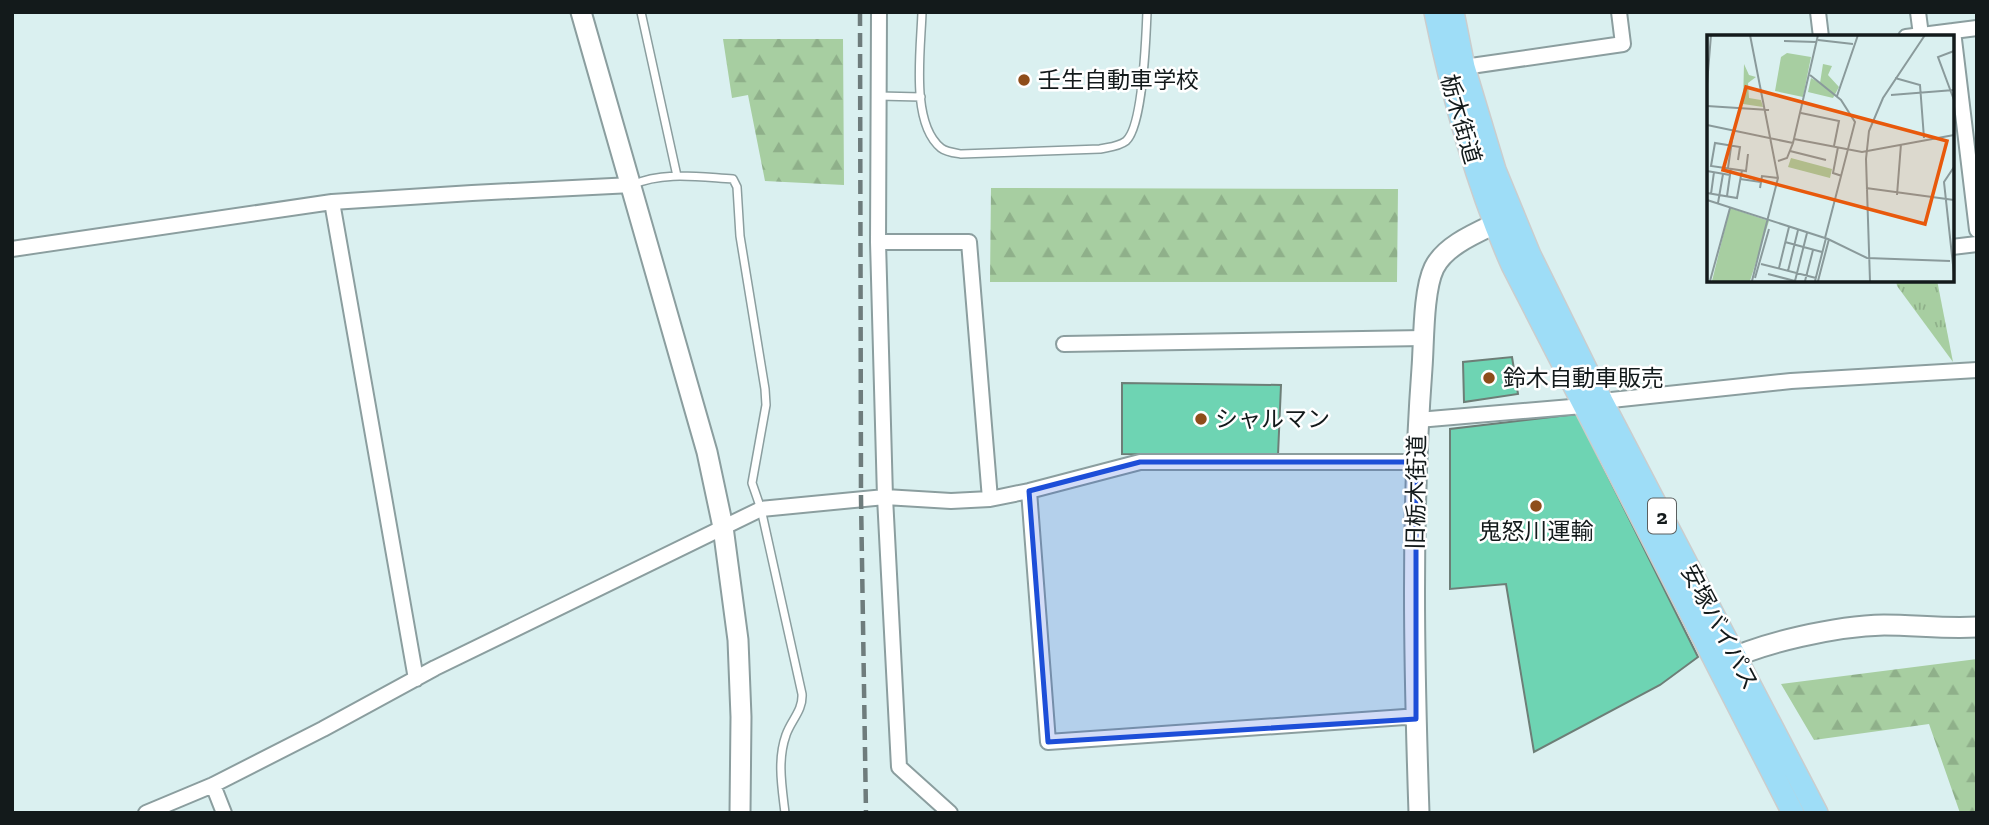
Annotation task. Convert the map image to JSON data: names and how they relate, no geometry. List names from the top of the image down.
{
  "streets": {
    "main road": ["栃木街道", "2", "安塚バイパス"],
    "street": ["旧栃木街道"]
  },
  "crossings": [
    ["栃木街道", "旧栃木街道"],
    ["栃木街道", "安塚バイパス"],
    ["旧栃木街道", "安塚バイパス"]
  ],
  "places": [
    "壬生自動車学校",
    "鈴木自動車販売",
    "シャルマン",
    "鬼怒川運輸"
  ]
}
